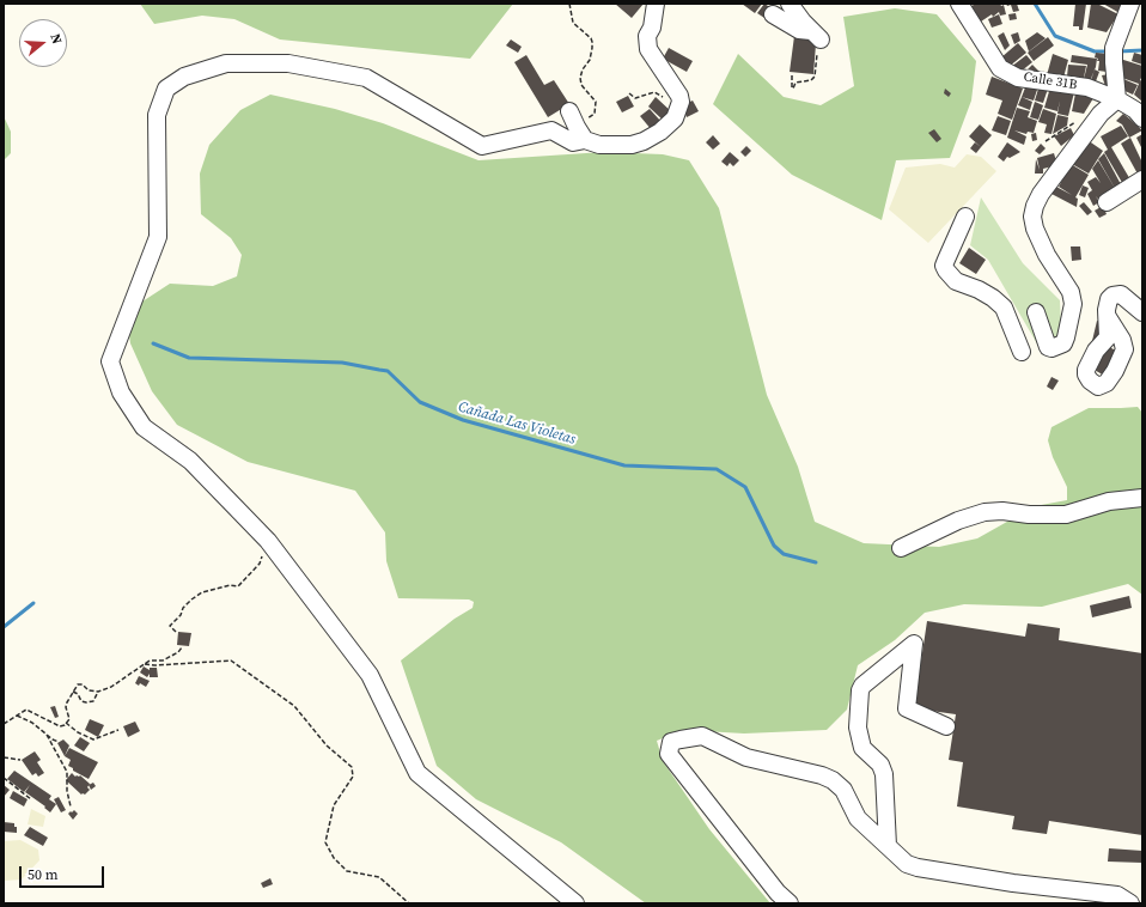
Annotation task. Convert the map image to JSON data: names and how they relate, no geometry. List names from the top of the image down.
{
  "streets": {
    "street": ["Calle 31B"]
  },
  "water": ["Cañada Las Violetas"],
  "scale_bar": "50 m",
  "north": "right"
}
